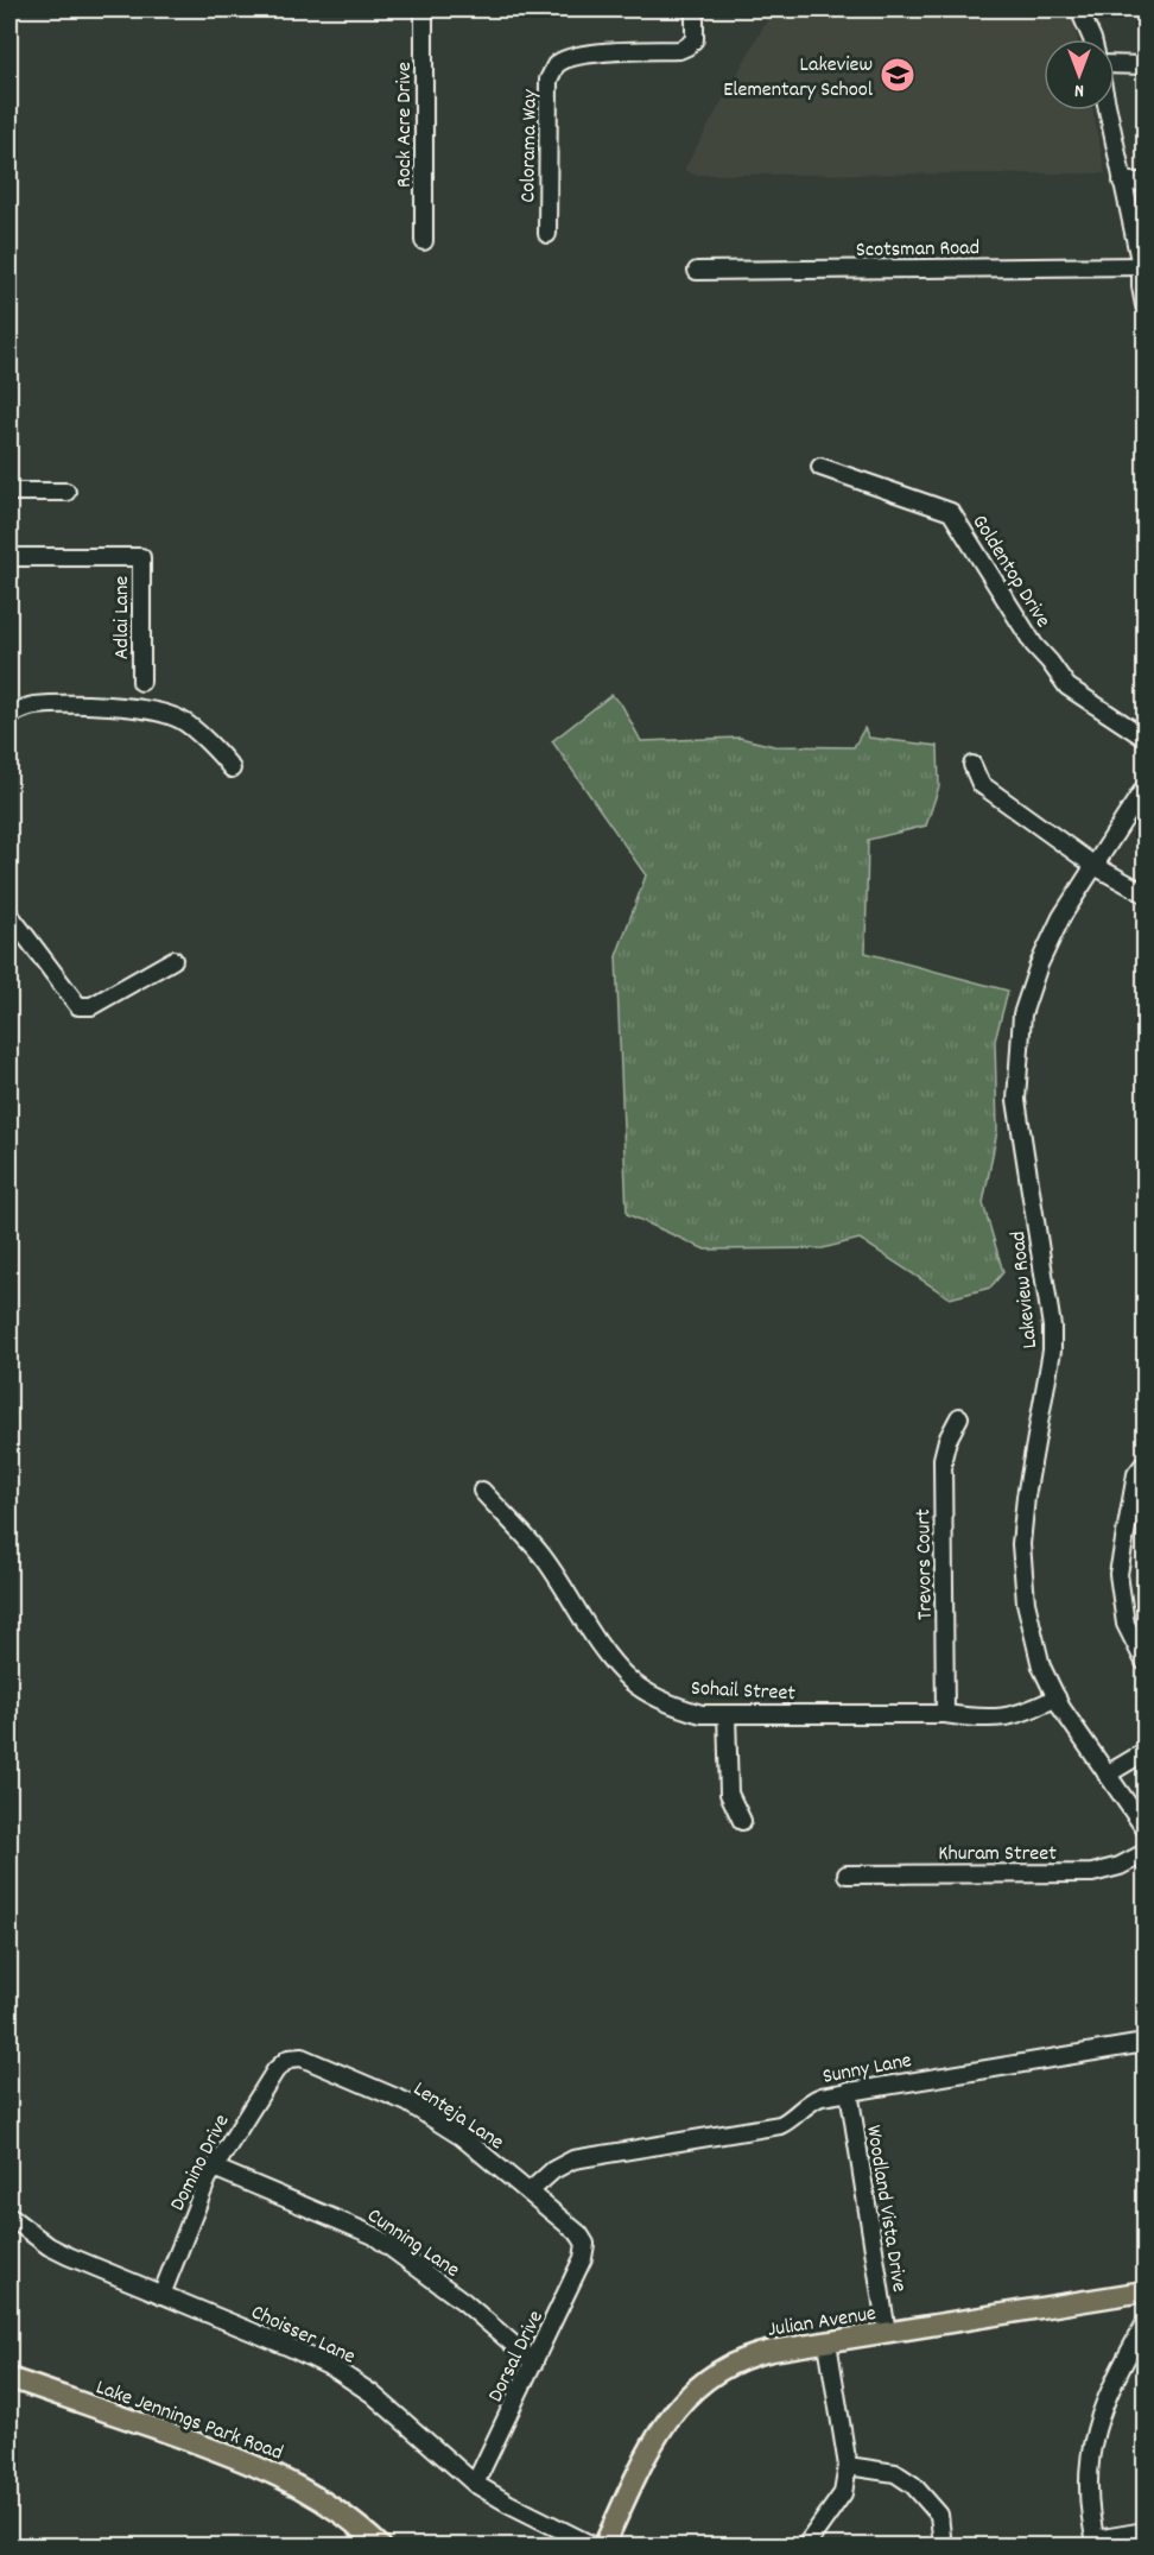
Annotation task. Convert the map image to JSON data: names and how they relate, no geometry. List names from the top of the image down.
{
  "streets": {
    "main road": ["Julian Avenue", "Lake Jennings Park Road"],
    "street": [
      "Rock Acre Drive",
      "Colorama Way",
      "Scotsman Road",
      "Goldentop Drive",
      "Adlai Lane",
      "Lakeview Road",
      "Trevors Court",
      "Sohail Street",
      "Khuram Street",
      "Sunny Lane",
      "Lenteja Lane",
      "Domino Drive",
      "Woodland Vista Drive",
      "Cunning Lane",
      "Choisser Lane",
      "Dorsal Drive"
    ]
  },
  "crossings": [
    ["Lakeview Road", "Sohail Street"],
    ["Trevors Court", "Sohail Street"],
    ["Sunny Lane", "Lenteja Lane"],
    ["Sunny Lane", "Woodland Vista Drive"],
    ["Lenteja Lane", "Domino Drive"],
    ["Lenteja Lane", "Dorsal Drive"],
    ["Domino Drive", "Cunning Lane"],
    ["Domino Drive", "Choisser Lane"],
    ["Woodland Vista Drive", "Julian Avenue"],
    ["Cunning Lane", "Dorsal Drive"],
    ["Choisser Lane", "Dorsal Drive"]
  ],
  "places": {
    "school or university": ["Lakeview Elementary School"]
  },
  "north": "bottom"
}
